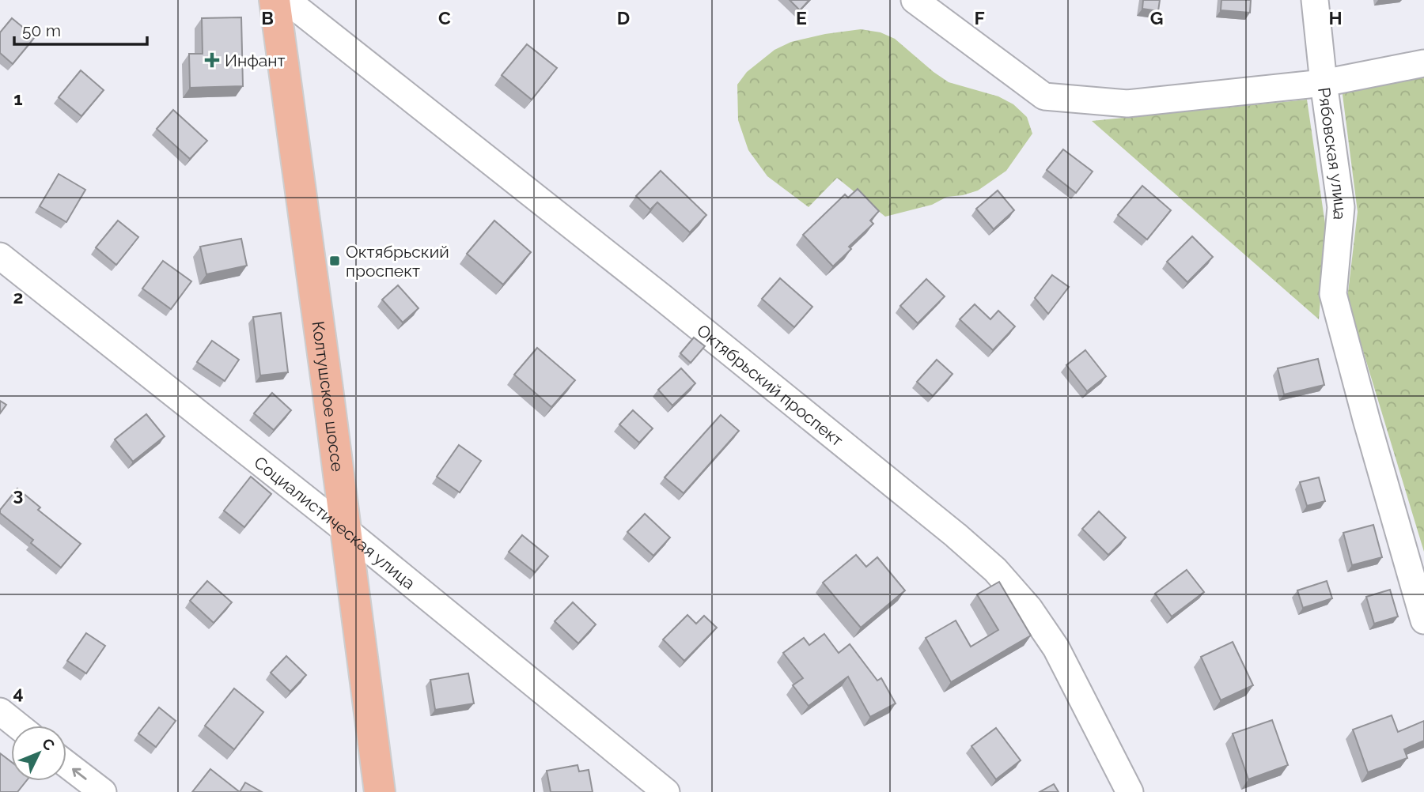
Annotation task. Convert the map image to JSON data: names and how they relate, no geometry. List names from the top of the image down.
{
  "streets": {
    "main road": ["Колтушское шоссе"],
    "street": ["Рябовская улица", "Октябрьский проспект", "Социалистическая улица"]
  },
  "crossings": [
    ["Колтушское шоссе", "Социалистическая улица"]
  ],
  "places": {
    "health": ["Инфант"],
    "transit": ["Октябрьский проспект"]
  },
  "scale_bar": "50 m",
  "north": "top right",
  "grid": {
    "columns": [
      "B",
      "C",
      "D",
      "E",
      "F",
      "G",
      "H"
    ],
    "rows": [
      "1",
      "2",
      "3",
      "4"
    ]
  }
}
